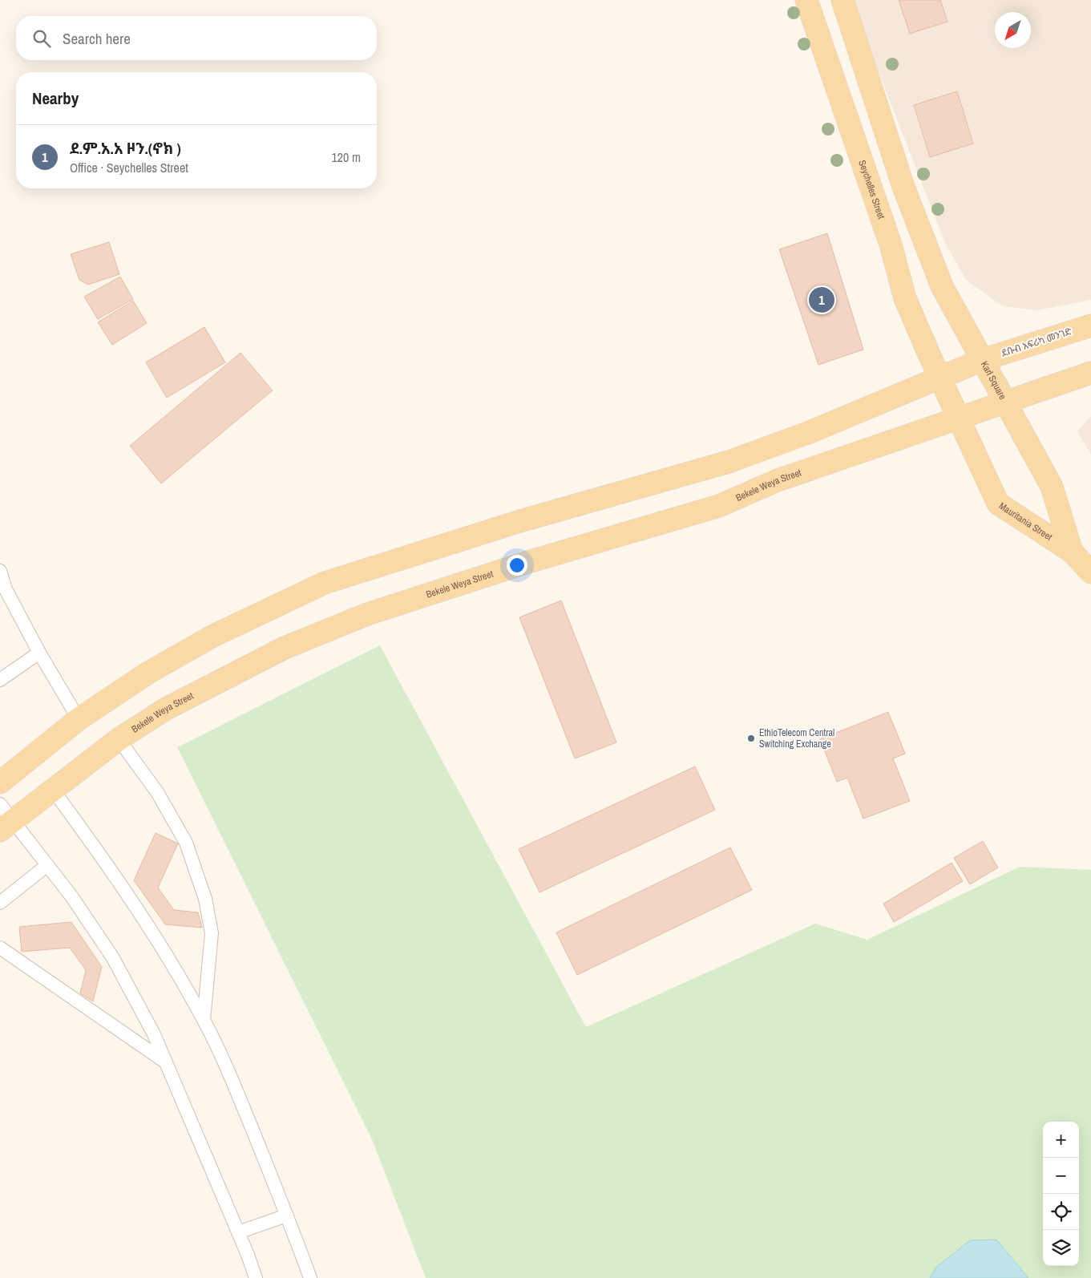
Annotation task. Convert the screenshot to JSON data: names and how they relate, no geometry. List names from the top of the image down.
{
  "streets": {
    "main road": [
      "Seychelles Street",
      "ደቡብ አፍሪካ መንገድ",
      "Karl Square",
      "Bekele Weya Street",
      "Mauritania Street"
    ]
  },
  "crossings": [
    ["Seychelles Street", "Karl Square"],
    ["ደቡብ አፍሪካ መንገድ", "Karl Square"],
    ["Karl Square", "Bekele Weya Street"],
    ["Karl Square", "Mauritania Street"],
    ["Bekele Weya Street", "Mauritania Street"]
  ],
  "places": ["EthioTelecom Central Switching Exchange"],
  "north": "bottom left",
  "page": {
    "search": "Search here",
    "heading": "Nearby",
    "list": [
      {
        "mark": "1",
        "name": "ደ.ም.አ.አ ዞን.(ኖክ )",
        "note": "Office · Seychelles Street",
        "value": "120 m"
      }
    ],
    "pins": "1",
    "map_buttons": ["+", "−"]
  }
}
